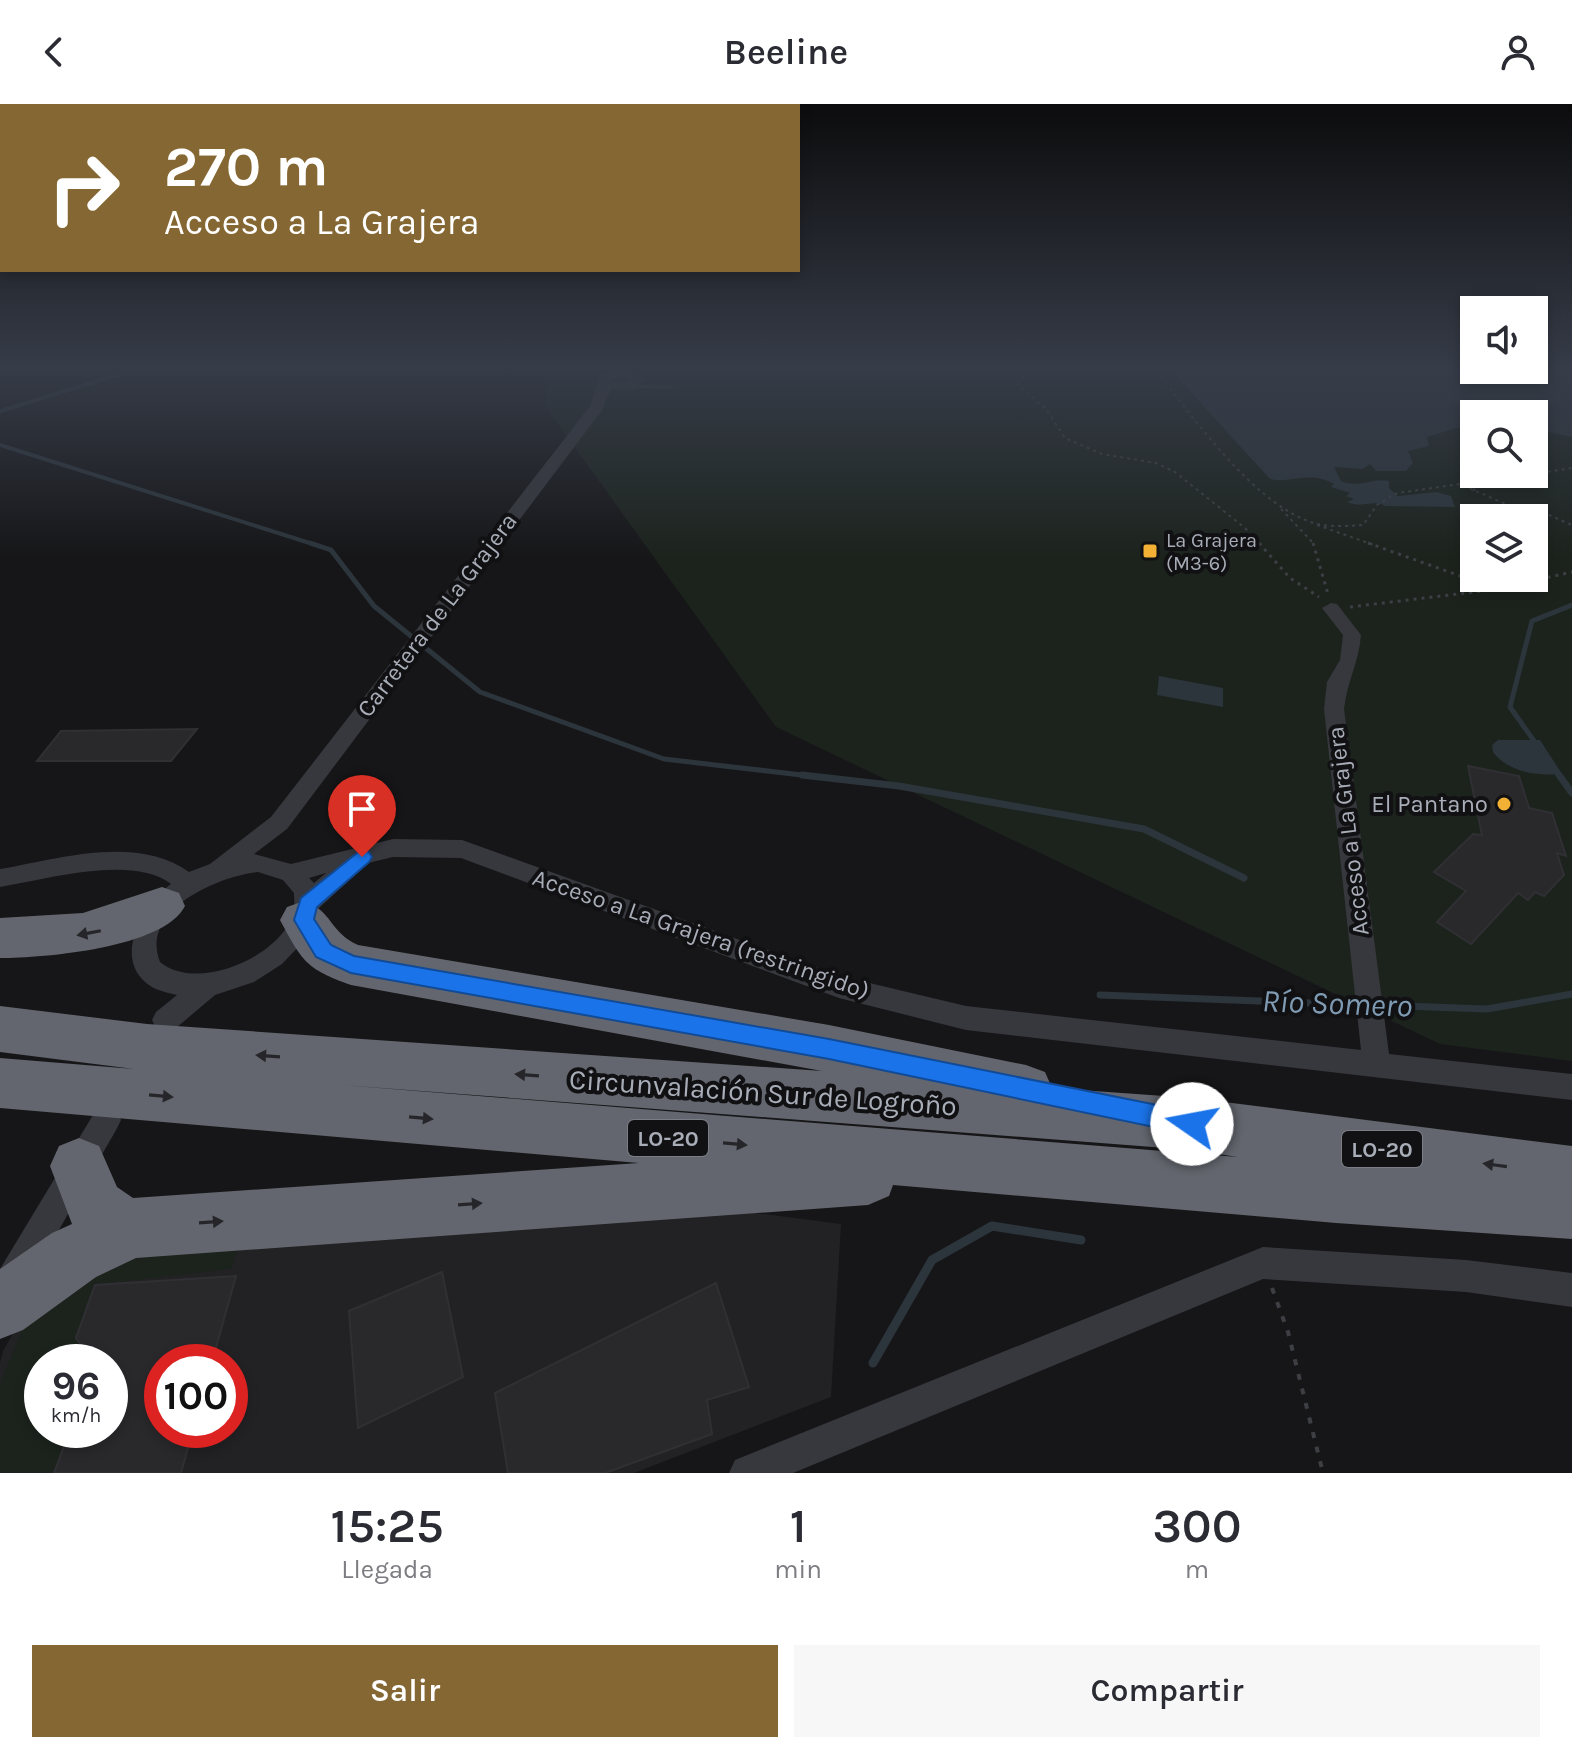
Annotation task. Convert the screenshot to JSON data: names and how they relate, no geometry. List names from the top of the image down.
{
  "streets": {
    "highway": ["Circunvalación Sur de Logroño", "LO-20"],
    "street": ["Carretera de La Grajera", "Acceso a La Grajera", "Acceso a La Grajera (restringido)"]
  },
  "crossings": [
    ["Acceso a La Grajera", "Acceso a La Grajera (restringido)"]
  ],
  "water": ["Río Somero"],
  "places": {
    "transit": ["La Grajera (M3-6)"],
    "other": ["El Pantano"]
  },
  "page": {
    "header": "Beeline",
    "turn": ["270 m", "Acceso a La Grajera"],
    "speed": "96 km/h",
    "limit": "100",
    "eta": [
      "15:25",
      "Llegada",
      "1",
      "min",
      "300",
      "m"
    ],
    "buttons": ["Salir", "Compartir"]
  }
}
